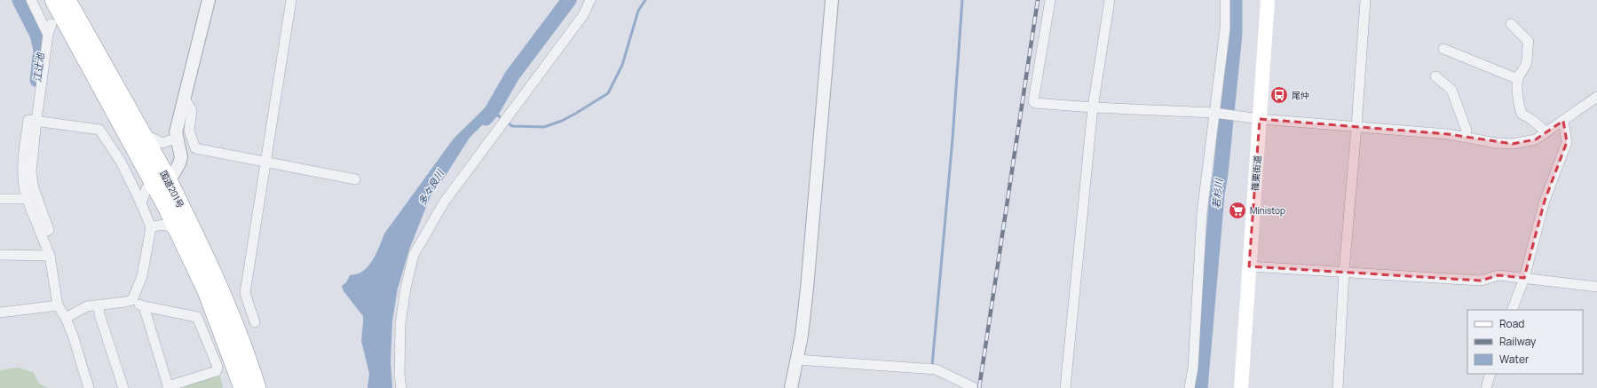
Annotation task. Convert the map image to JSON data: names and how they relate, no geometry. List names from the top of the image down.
{
  "streets": {
    "highway": ["国道201号"],
    "main road": ["篠栗街道"]
  },
  "water": ["江辻池", "多々良川", "若杉川"],
  "places": {
    "bus stop": ["尾仲"],
    "supermarket": ["Ministop"]
  },
  "legend": ["Road", "Railway", "Water"]
}
